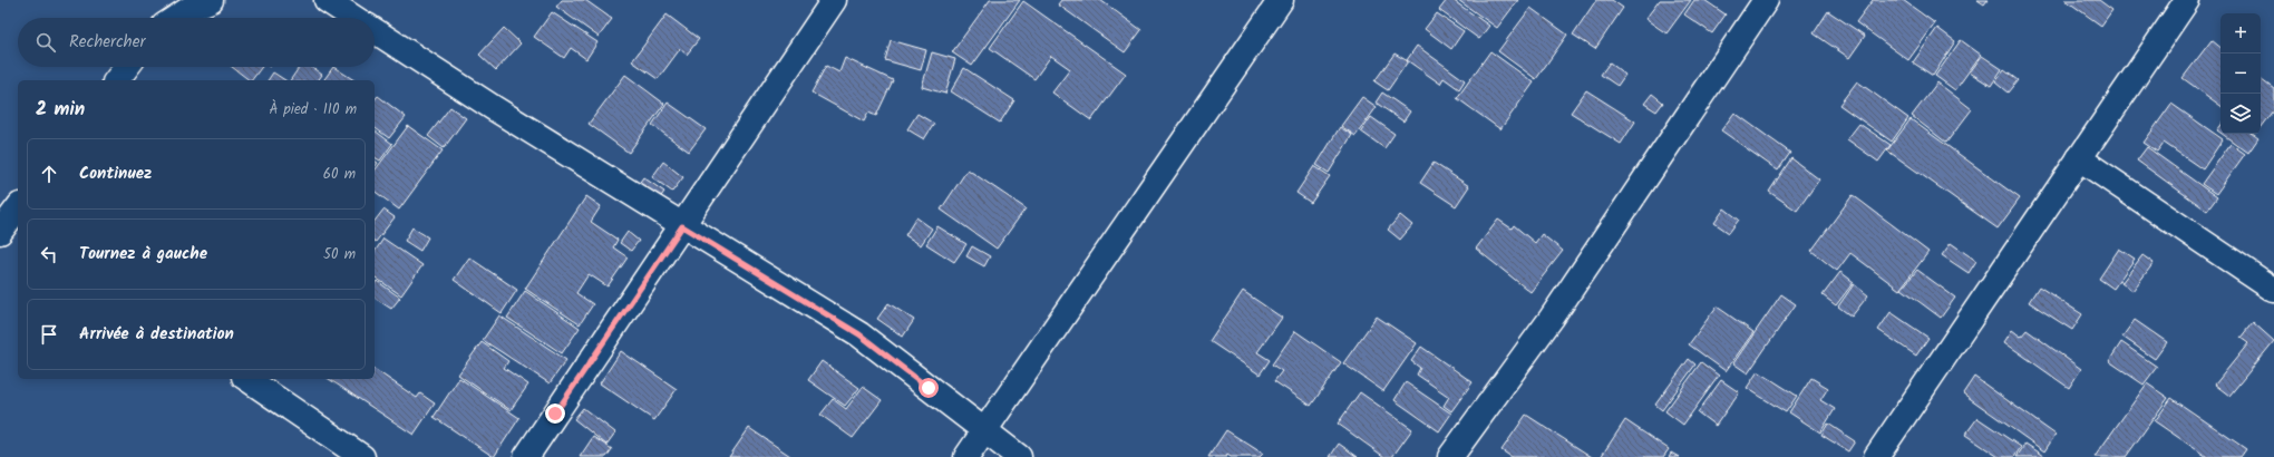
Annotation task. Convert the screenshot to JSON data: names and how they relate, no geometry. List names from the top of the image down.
{
  "page": {
    "map_buttons": ["+", "−"],
    "search": "Rechercher",
    "heading": ["2 min", "À pied · 110 m"],
    "list": [
      ["Continuez", "60 m"],
      ["Tournez à gauche", "50 m"],
      "Arrivée à destination"
    ]
  }
}
